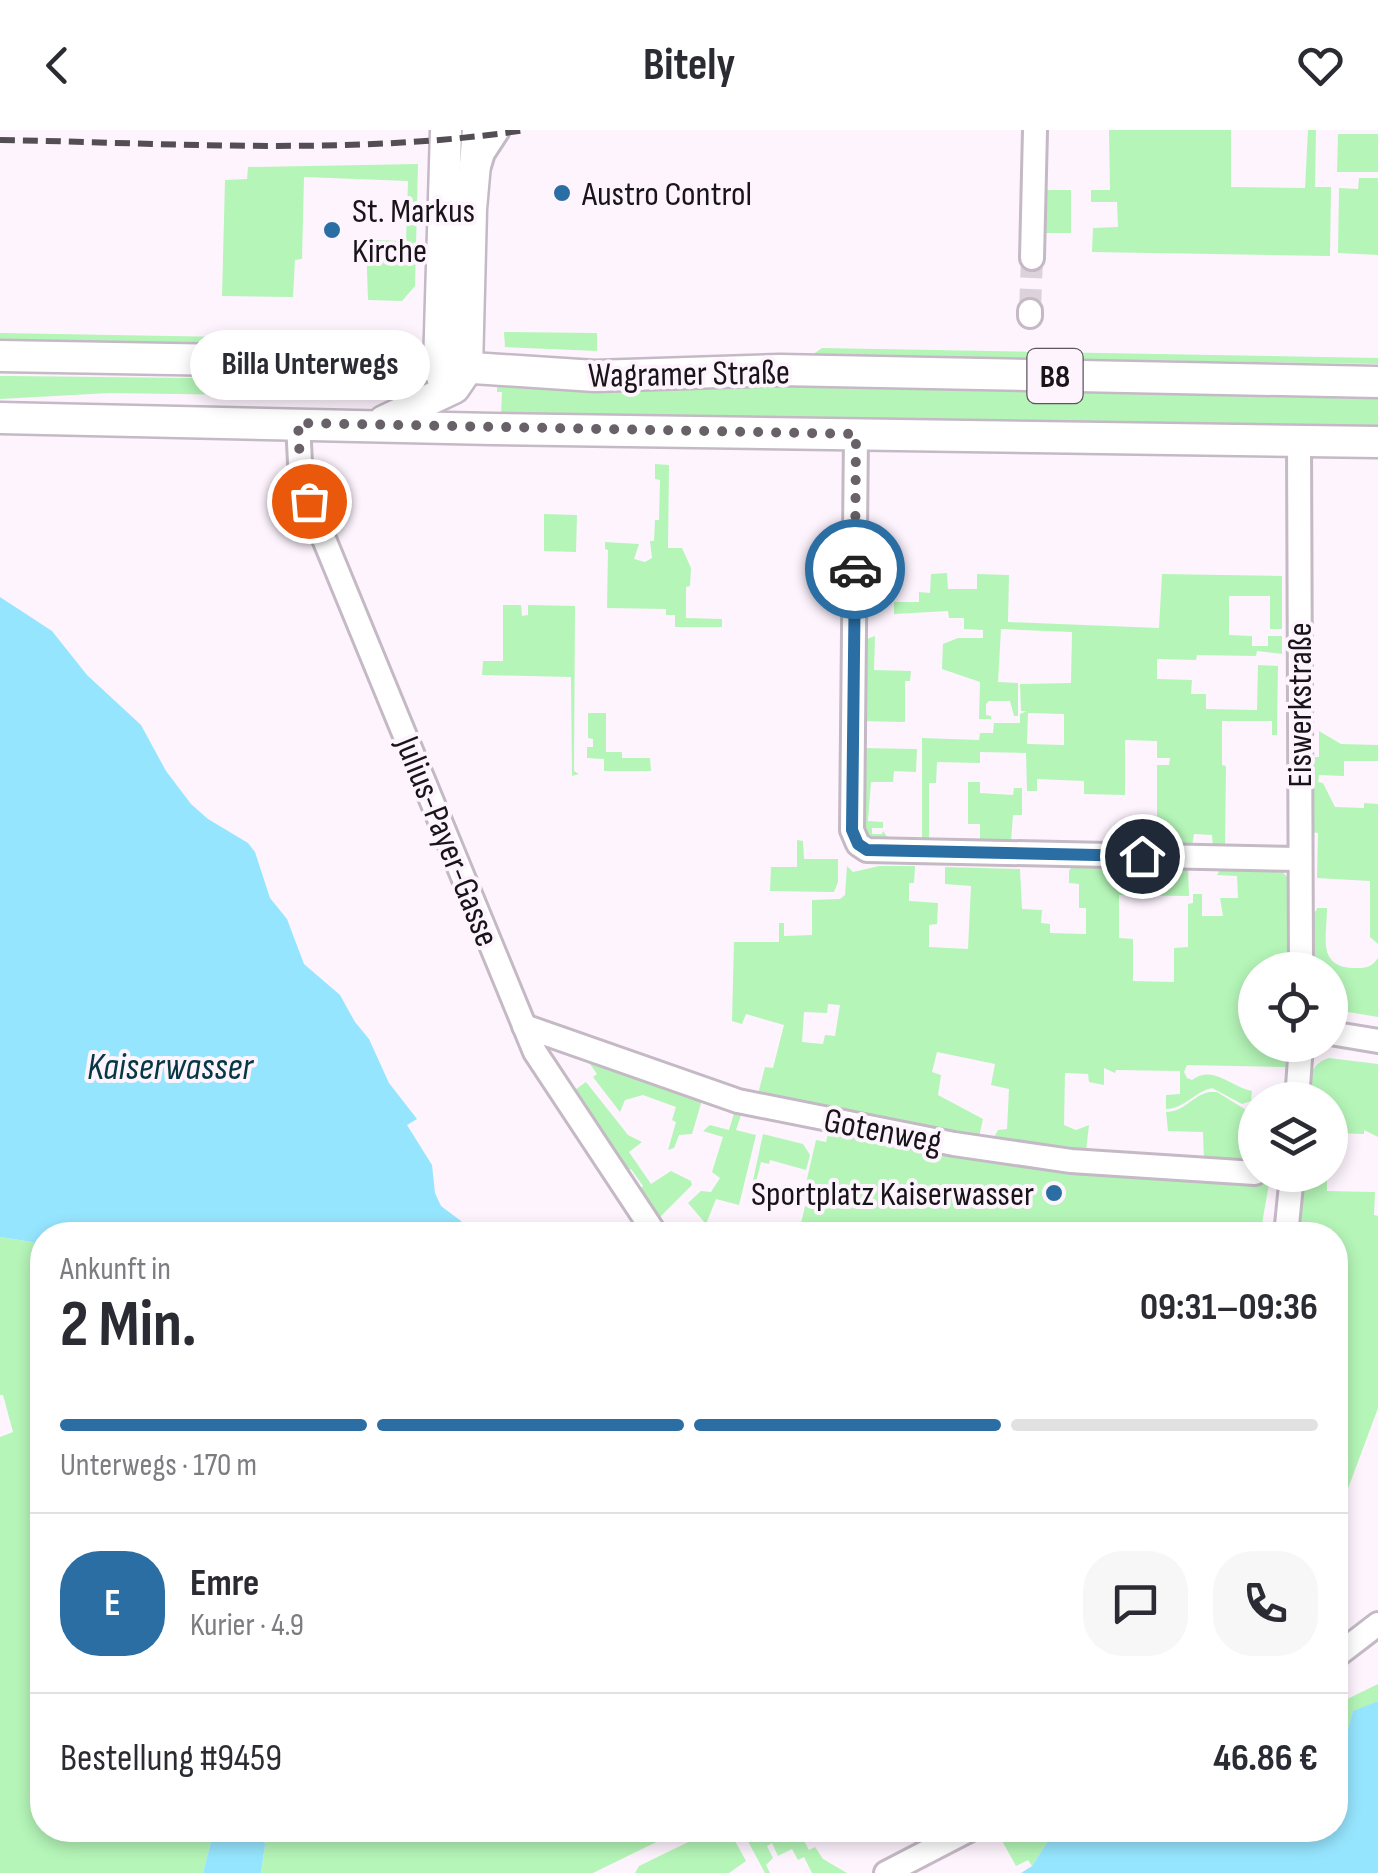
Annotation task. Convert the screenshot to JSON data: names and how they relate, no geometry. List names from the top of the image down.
{
  "streets": {
    "main road": ["Wagramer Straße", "B8"],
    "street": ["Eiswerkstraße", "Julius-Payer-Gasse", "Gotenweg"]
  },
  "crossings": [
    ["Wagramer Straße", "Eiswerkstraße"],
    ["Wagramer Straße", "Julius-Payer-Gasse"],
    ["Julius-Payer-Gasse", "Gotenweg"]
  ],
  "water": ["Kaiserwasser"],
  "places": [
    "Austro Control",
    "St. Markus Kirche",
    "Billa Unterwegs",
    "Sportplatz Kaiserwasser"
  ],
  "page": {
    "header": "Bitely",
    "bubble": "Billa Unterwegs",
    "heading": ["2 Min.", "Ankunft in", "09:31–09:36"],
    "panel": [
      "Emre",
      "Kurier · 4.9",
      "Bestellung #9459",
      "46.86 €"
    ],
    "bar": "Unterwegs · 170 m",
    "round": "E"
  }
}
